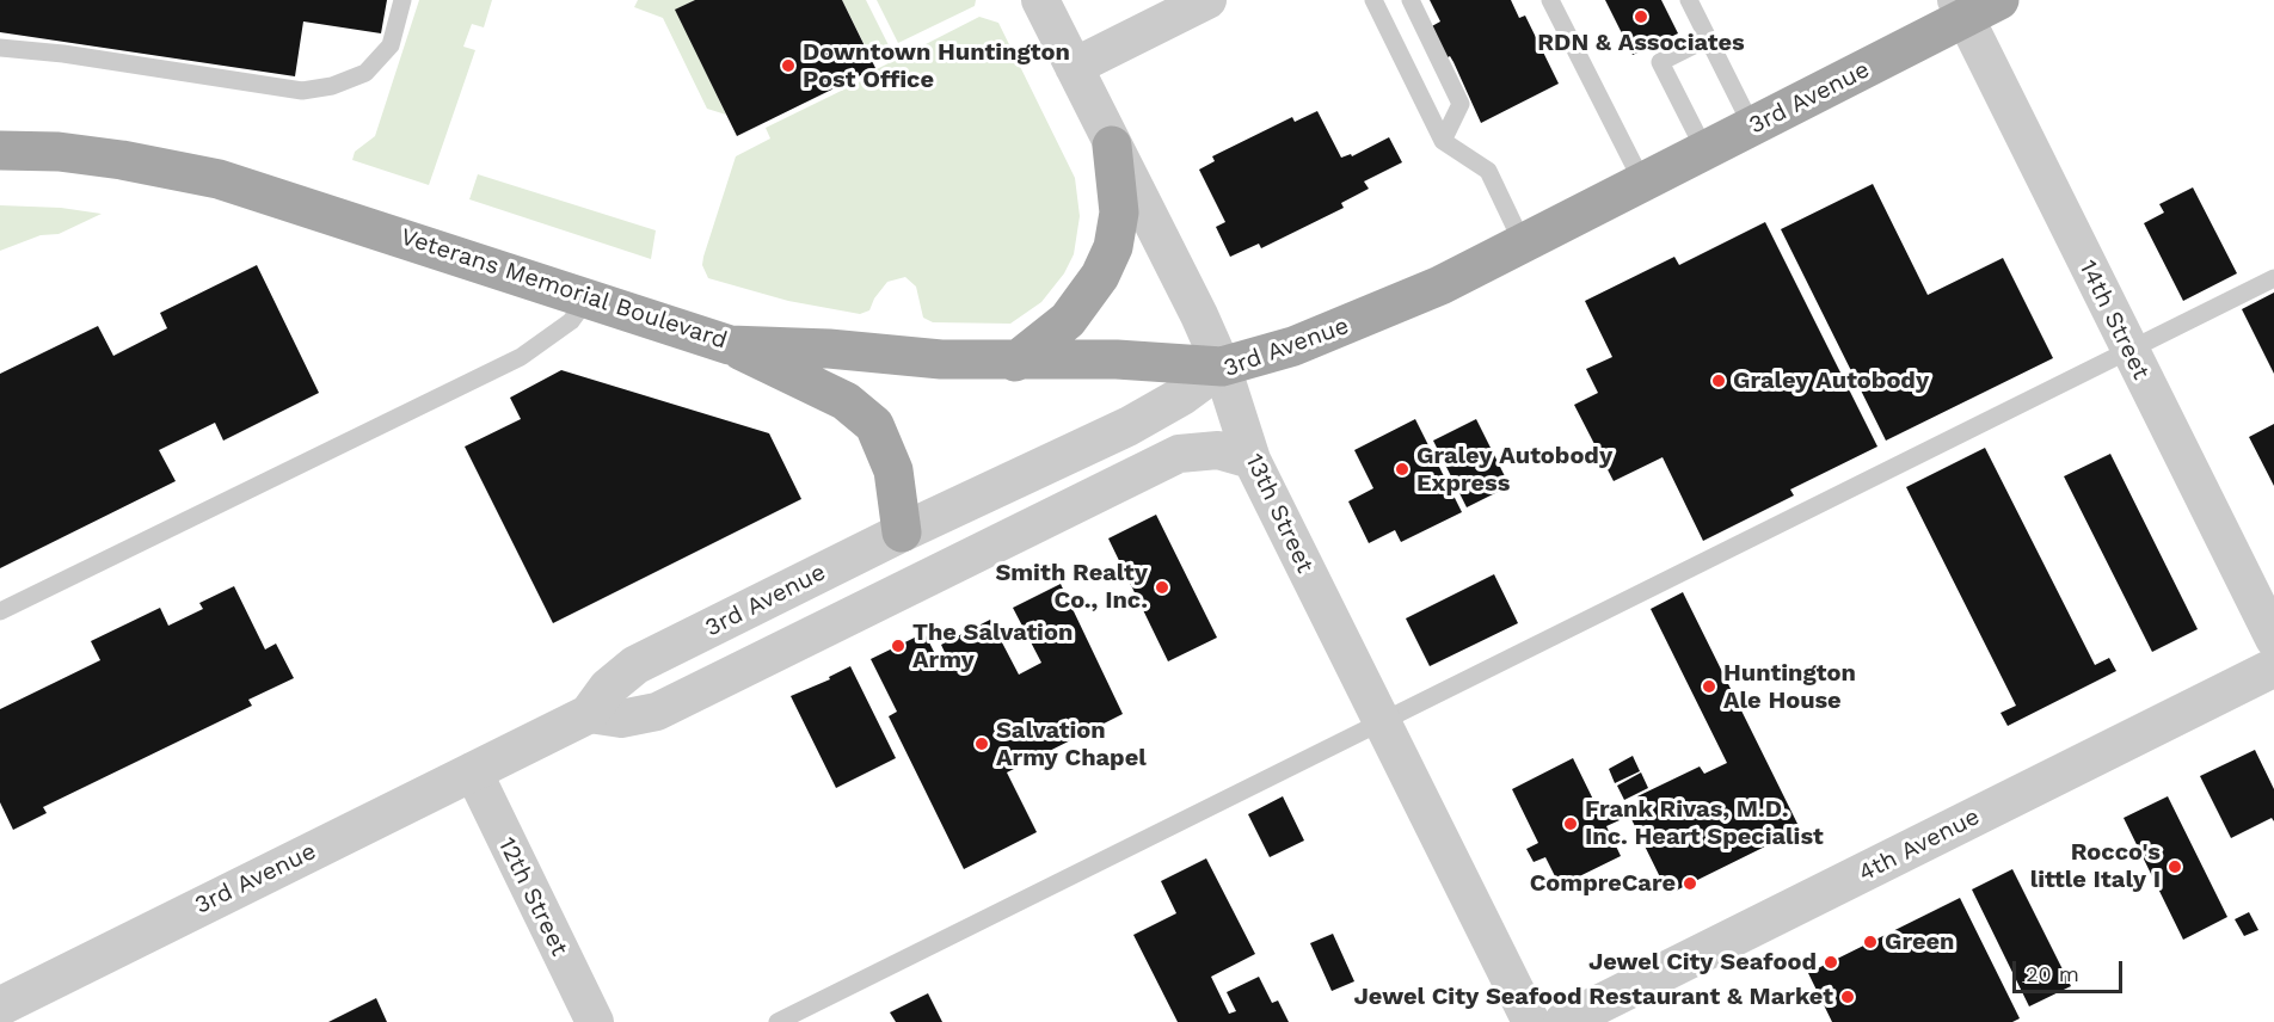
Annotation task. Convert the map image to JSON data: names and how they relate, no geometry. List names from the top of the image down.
{
  "streets": {
    "main road": ["3rd Avenue", "Veterans Memorial Boulevard"],
    "street": [
      "14th Street",
      "13th Street",
      "4th Avenue",
      "12th Street"
    ]
  },
  "crossings": [
    ["3rd Avenue", "Veterans Memorial Boulevard"],
    ["3rd Avenue", "14th Street"],
    ["3rd Avenue", "13th Street"],
    ["3rd Avenue", "12th Street"],
    ["Veterans Memorial Boulevard", "13th Street"]
  ],
  "places": [
    "RDN & Associates",
    "Downtown Huntington Post Office",
    "Graley Autobody",
    "Graley Autobody Express",
    "Smith Realty Co., Inc.",
    "The Salvation Army",
    "Huntington Ale House",
    "Salvation Army Chapel",
    "Frank Rivas, M.D. Inc. Heart Specialist",
    "Rocco's little Italy I",
    "CompreCare",
    "Green",
    "Jewel City Seafood",
    "Jewel City Seafood Restaurant & Market"
  ],
  "scale_bar": "20 m"
}
